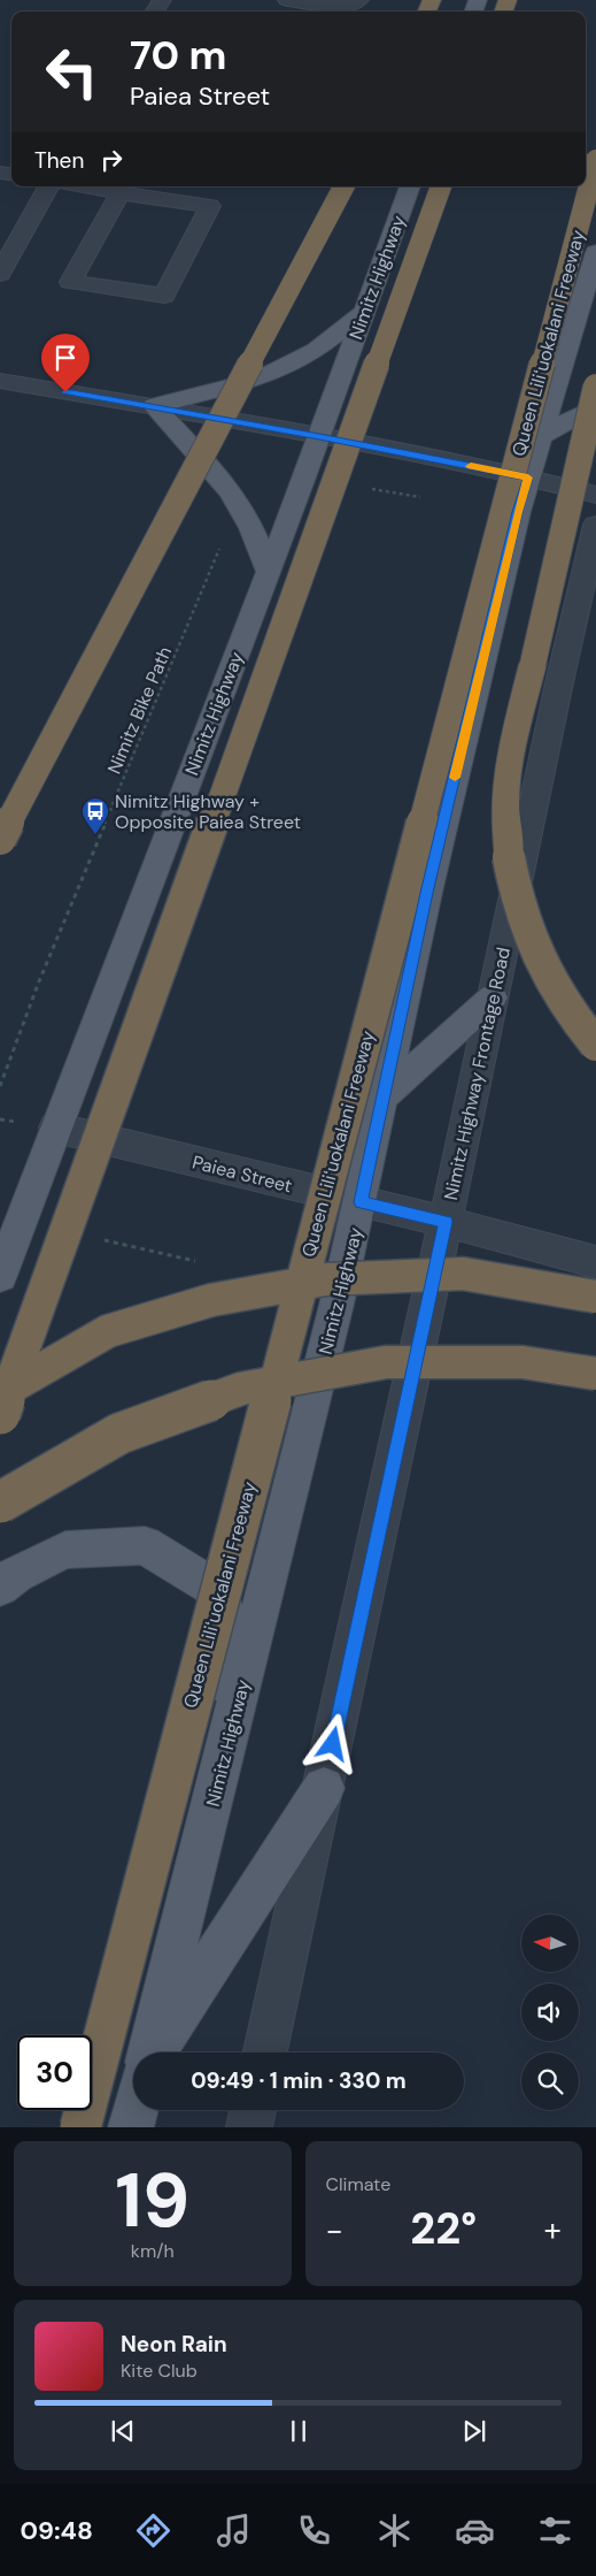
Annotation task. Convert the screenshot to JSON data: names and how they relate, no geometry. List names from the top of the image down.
{
  "streets": {
    "highway": ["Queen Liliʻuokalani Freeway"],
    "main road": ["Nimitz Highway"],
    "street": ["Nimitz Highway Frontage Road", "Paiea Street"],
    "path": ["Nimitz Bike Path"]
  },
  "crossings": [
    ["Nimitz Highway", "Paiea Street"],
    ["Nimitz Highway Frontage Road", "Paiea Street"]
  ],
  "places": {
    "bus stop": ["Nimitz Highway + Opposite Paiea Street"]
  },
  "north": "left",
  "page": {
    "turn": ["70 m", "Paiea Street"],
    "then": "Then",
    "limit": "30",
    "trip": "09:49 · 1 min · 330 m",
    "tile": [
      ["19", "km/h"],
      "Climate"
    ],
    "heat": ["−", "22°", "+"],
    "song": ["Neon Rain", "Kite Club"],
    "tabs": "09:48"
  }
}
